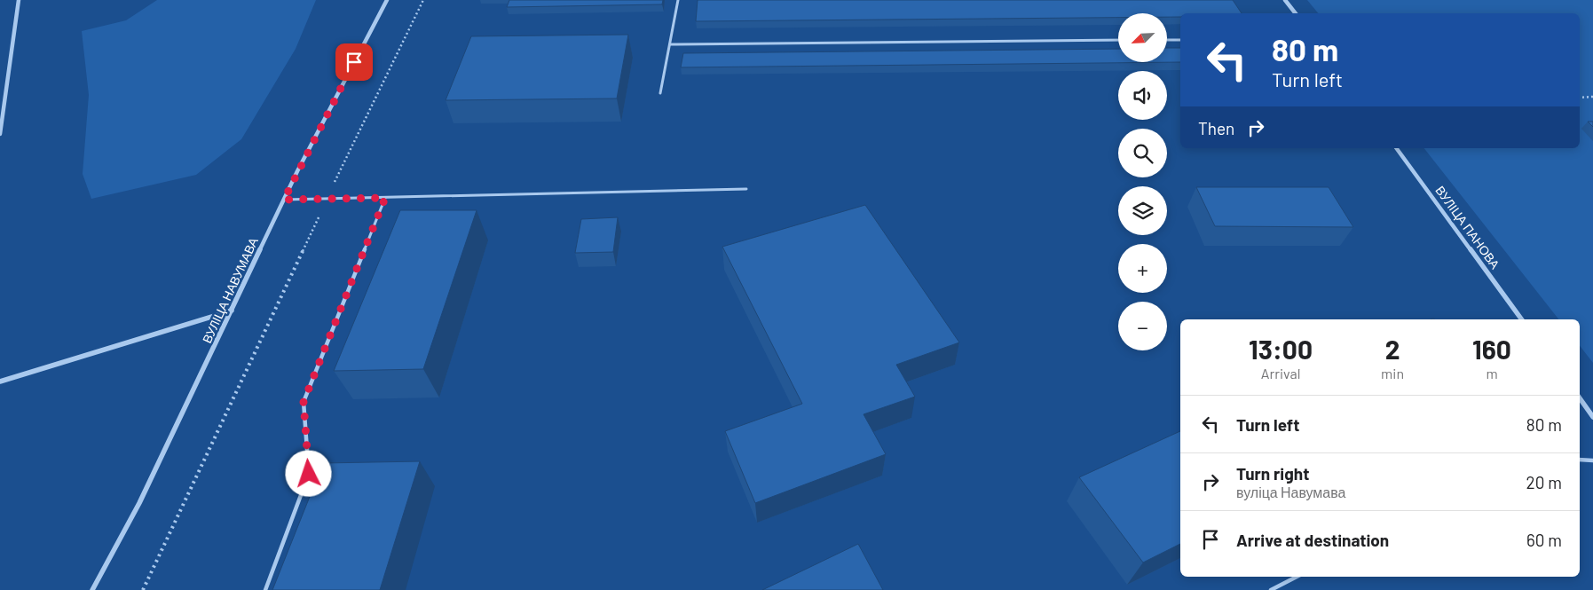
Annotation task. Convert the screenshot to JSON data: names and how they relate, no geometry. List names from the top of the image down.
{
  "streets": {
    "street": ["ВУЛІЦА ПАНОВА", "ВУЛІЦА НАВУМАВА"]
  },
  "north": "bottom left",
  "page": {
    "map_buttons": ["+", "−"],
    "turn": ["80 m", "Turn left"],
    "then": "Then",
    "eta": [
      "13:00",
      "Arrival",
      "2",
      "min",
      "160",
      "m"
    ],
    "list": [
      {
        "name": "Turn left",
        "value": "80 m"
      },
      {
        "name": "Turn right",
        "note": "вуліца Навумава",
        "value": "20 m"
      },
      {
        "name": "Arrive at destination",
        "value": "60 m"
      }
    ]
  }
}
